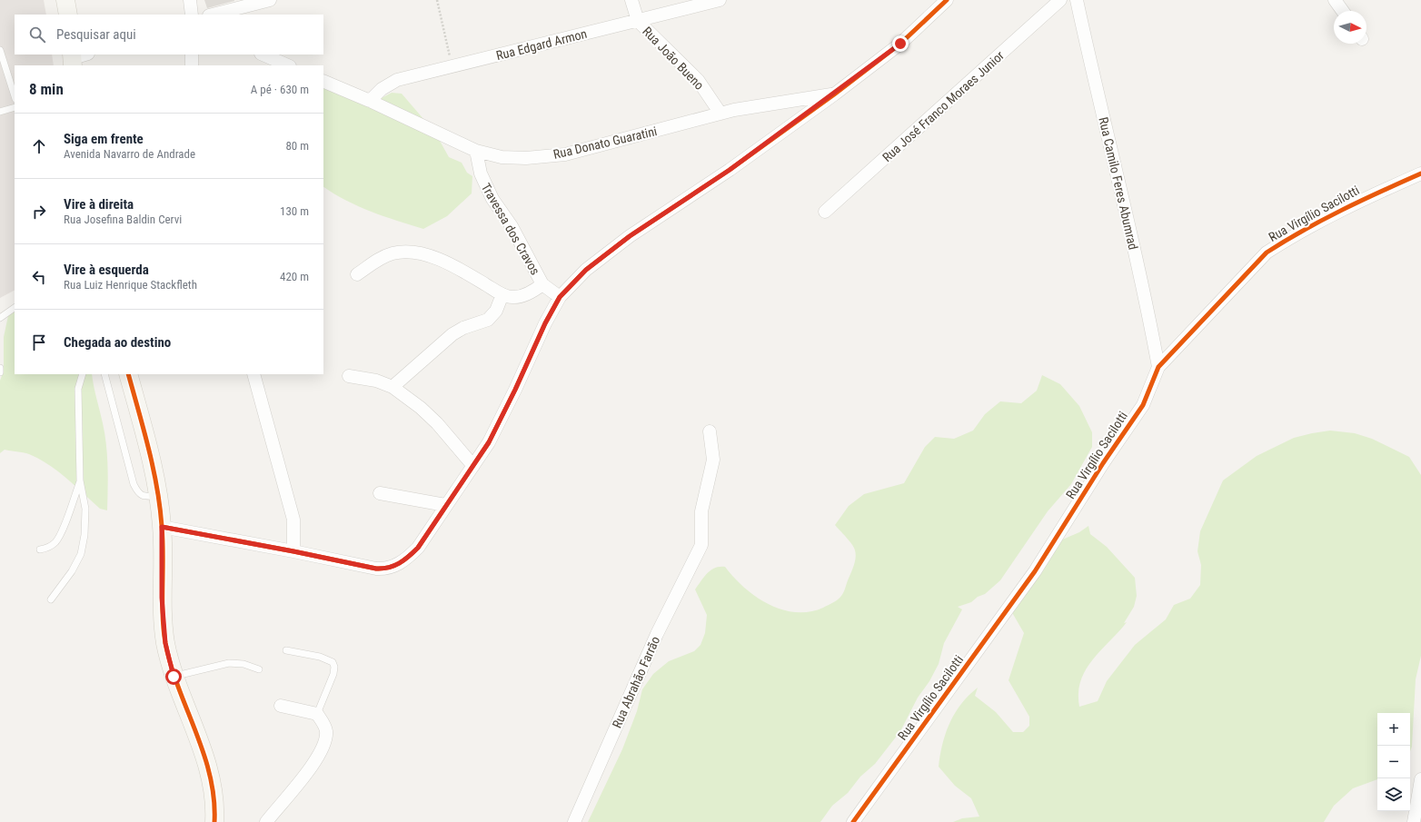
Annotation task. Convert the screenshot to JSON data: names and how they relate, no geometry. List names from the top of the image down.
{
  "streets": {
    "street": [
      "Rua Edgard Armon",
      "Rua João Bueno",
      "Rua José Franco Moraes Junior",
      "Rua Donato Guaratini",
      "Rua Camilo Feres Abumrad",
      "Rua Virgílio Sacilotti",
      "Travessa dos Cravos",
      "Rua Abrahão Farrão"
    ]
  },
  "crossings": [
    ["Rua Edgard Armon", "Rua João Bueno"],
    ["Rua Edgard Armon", "Rua Donato Guaratini"],
    ["Rua João Bueno", "Rua Donato Guaratini"],
    ["Rua Donato Guaratini", "Travessa dos Cravos"],
    ["Rua Camilo Feres Abumrad", "Rua Virgílio Sacilotti"]
  ],
  "north": "right",
  "page": {
    "search": "Pesquisar aqui",
    "heading": ["8 min", "A pé · 630 m"],
    "list": [
      ["Siga em frente", "Avenida Navarro de Andrade", "80 m"],
      ["Vire à direita", "Rua Josefina Baldin Cervi", "130 m"],
      ["Vire à esquerda", "Rua Luiz Henrique Stackfleth", "420 m"],
      "Chegada ao destino"
    ],
    "map_buttons": ["+", "−"]
  }
}
